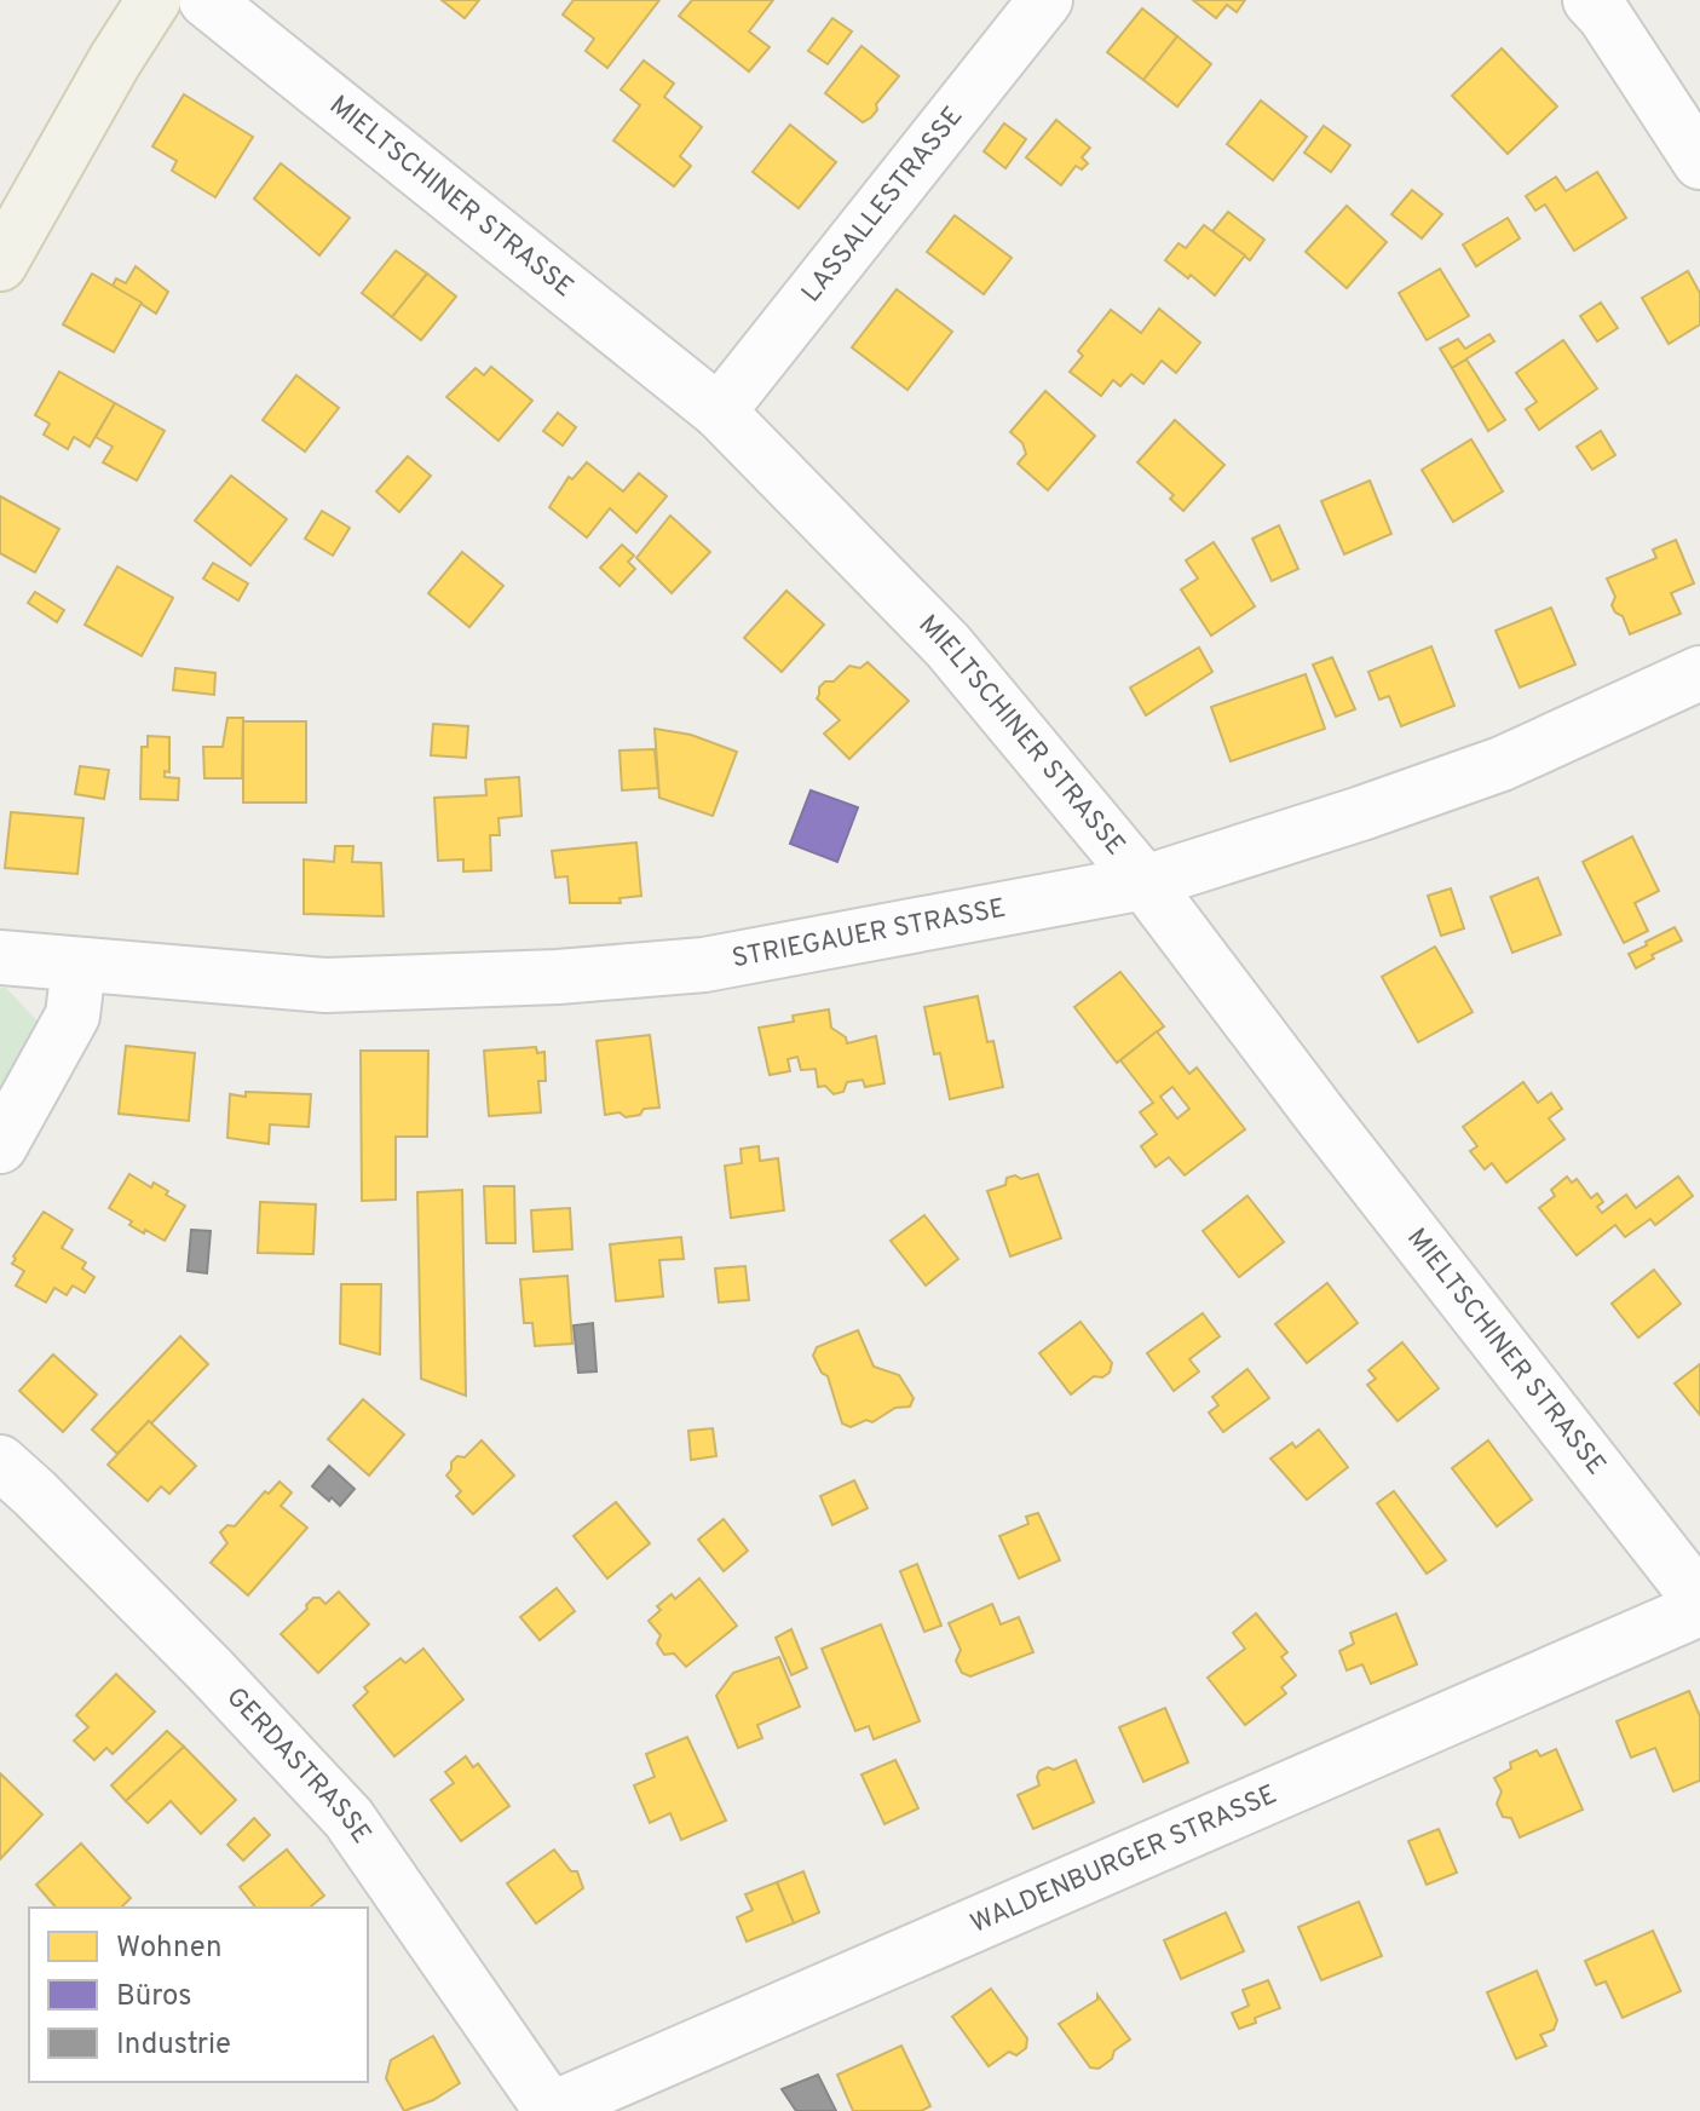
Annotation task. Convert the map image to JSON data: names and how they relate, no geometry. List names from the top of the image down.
{
  "streets": {
    "street": [
      "MIELTSCHINER STRASSE",
      "LASSALLESTRASSE",
      "STRIEGAUER STRASSE",
      "GERDASTRASSE",
      "WALDENBURGER STRASSE"
    ]
  },
  "crossings": [
    ["MIELTSCHINER STRASSE", "LASSALLESTRASSE"],
    ["MIELTSCHINER STRASSE", "STRIEGAUER STRASSE"],
    ["GERDASTRASSE", "WALDENBURGER STRASSE"]
  ],
  "legend": ["Wohnen", "Büros", "Industrie"]
}
